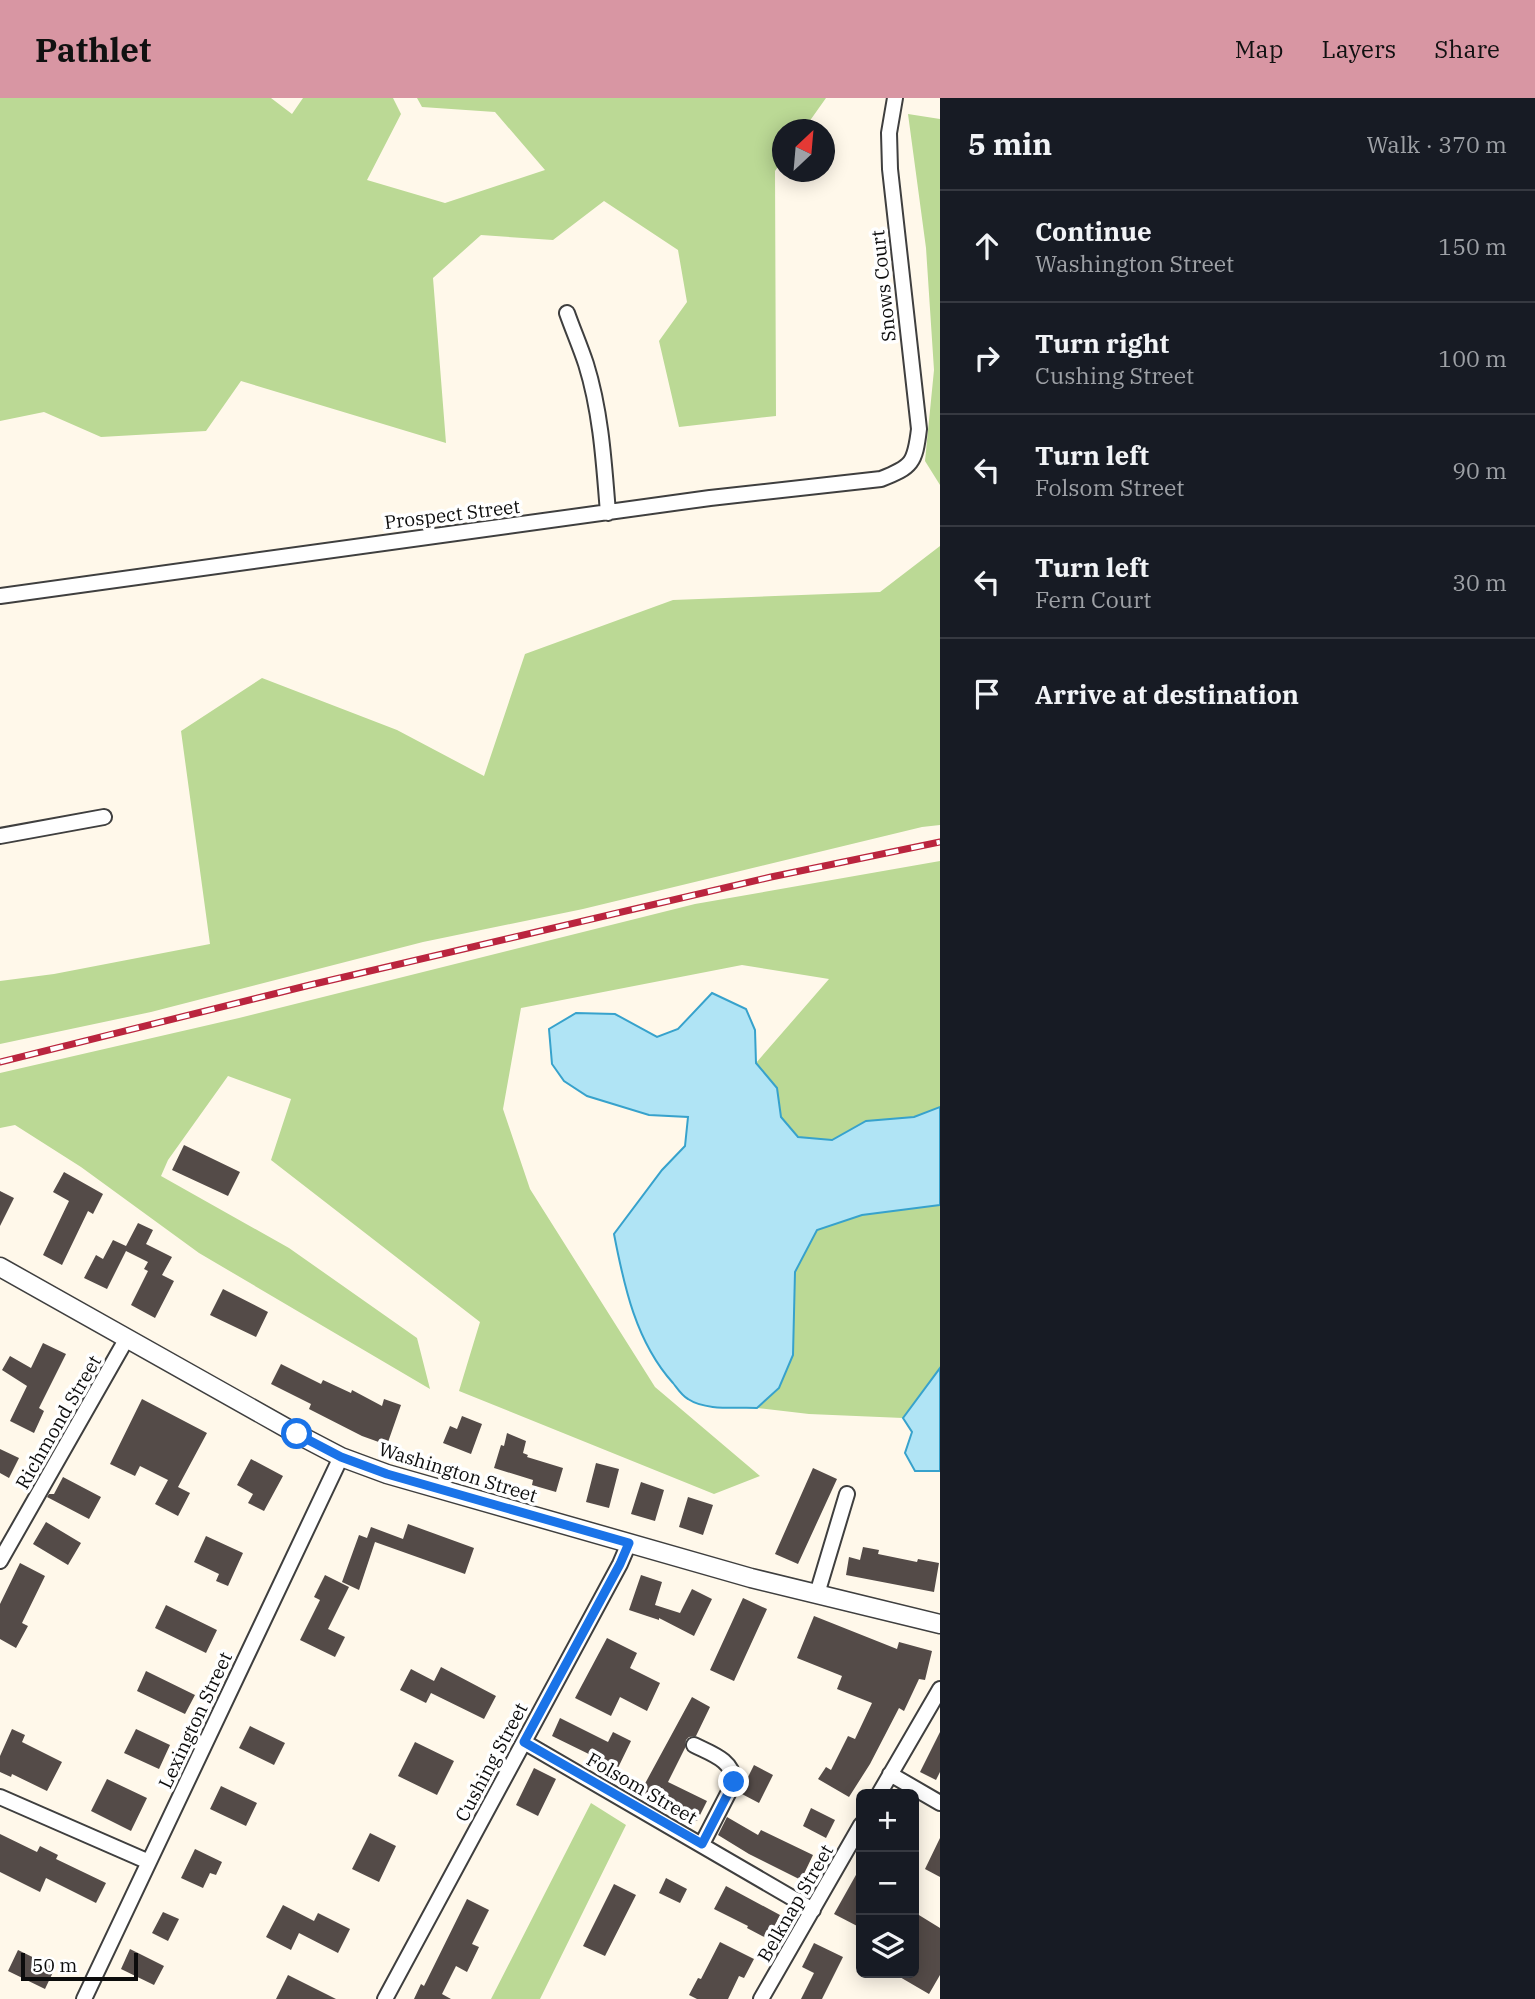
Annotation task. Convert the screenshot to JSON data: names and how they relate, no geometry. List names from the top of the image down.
{
  "streets": {
    "street": [
      "Snows Court",
      "Prospect Street",
      "Richmond Street",
      "Washington Street",
      "Lexington Street",
      "Cushing Street",
      "Folsom Street",
      "Belknap Street"
    ]
  },
  "crossings": [
    ["Snows Court", "Prospect Street"],
    ["Richmond Street", "Washington Street"],
    ["Washington Street", "Lexington Street"],
    ["Washington Street", "Cushing Street"],
    ["Cushing Street", "Folsom Street"],
    ["Folsom Street", "Belknap Street"]
  ],
  "scale_bar": "50 m",
  "north": "top right",
  "page": {
    "header": "Pathlet",
    "nav": ["Map", "Layers", "Share"],
    "heading": ["5 min", "Walk · 370 m"],
    "list": [
      ["Continue", "Washington Street", "150 m"],
      ["Turn right", "Cushing Street", "100 m"],
      ["Turn left", "Folsom Street", "90 m"],
      ["Turn left", "Fern Court", "30 m"],
      "Arrive at destination"
    ],
    "map_buttons": ["+", "−"],
    "scale": "50 m"
  }
}
